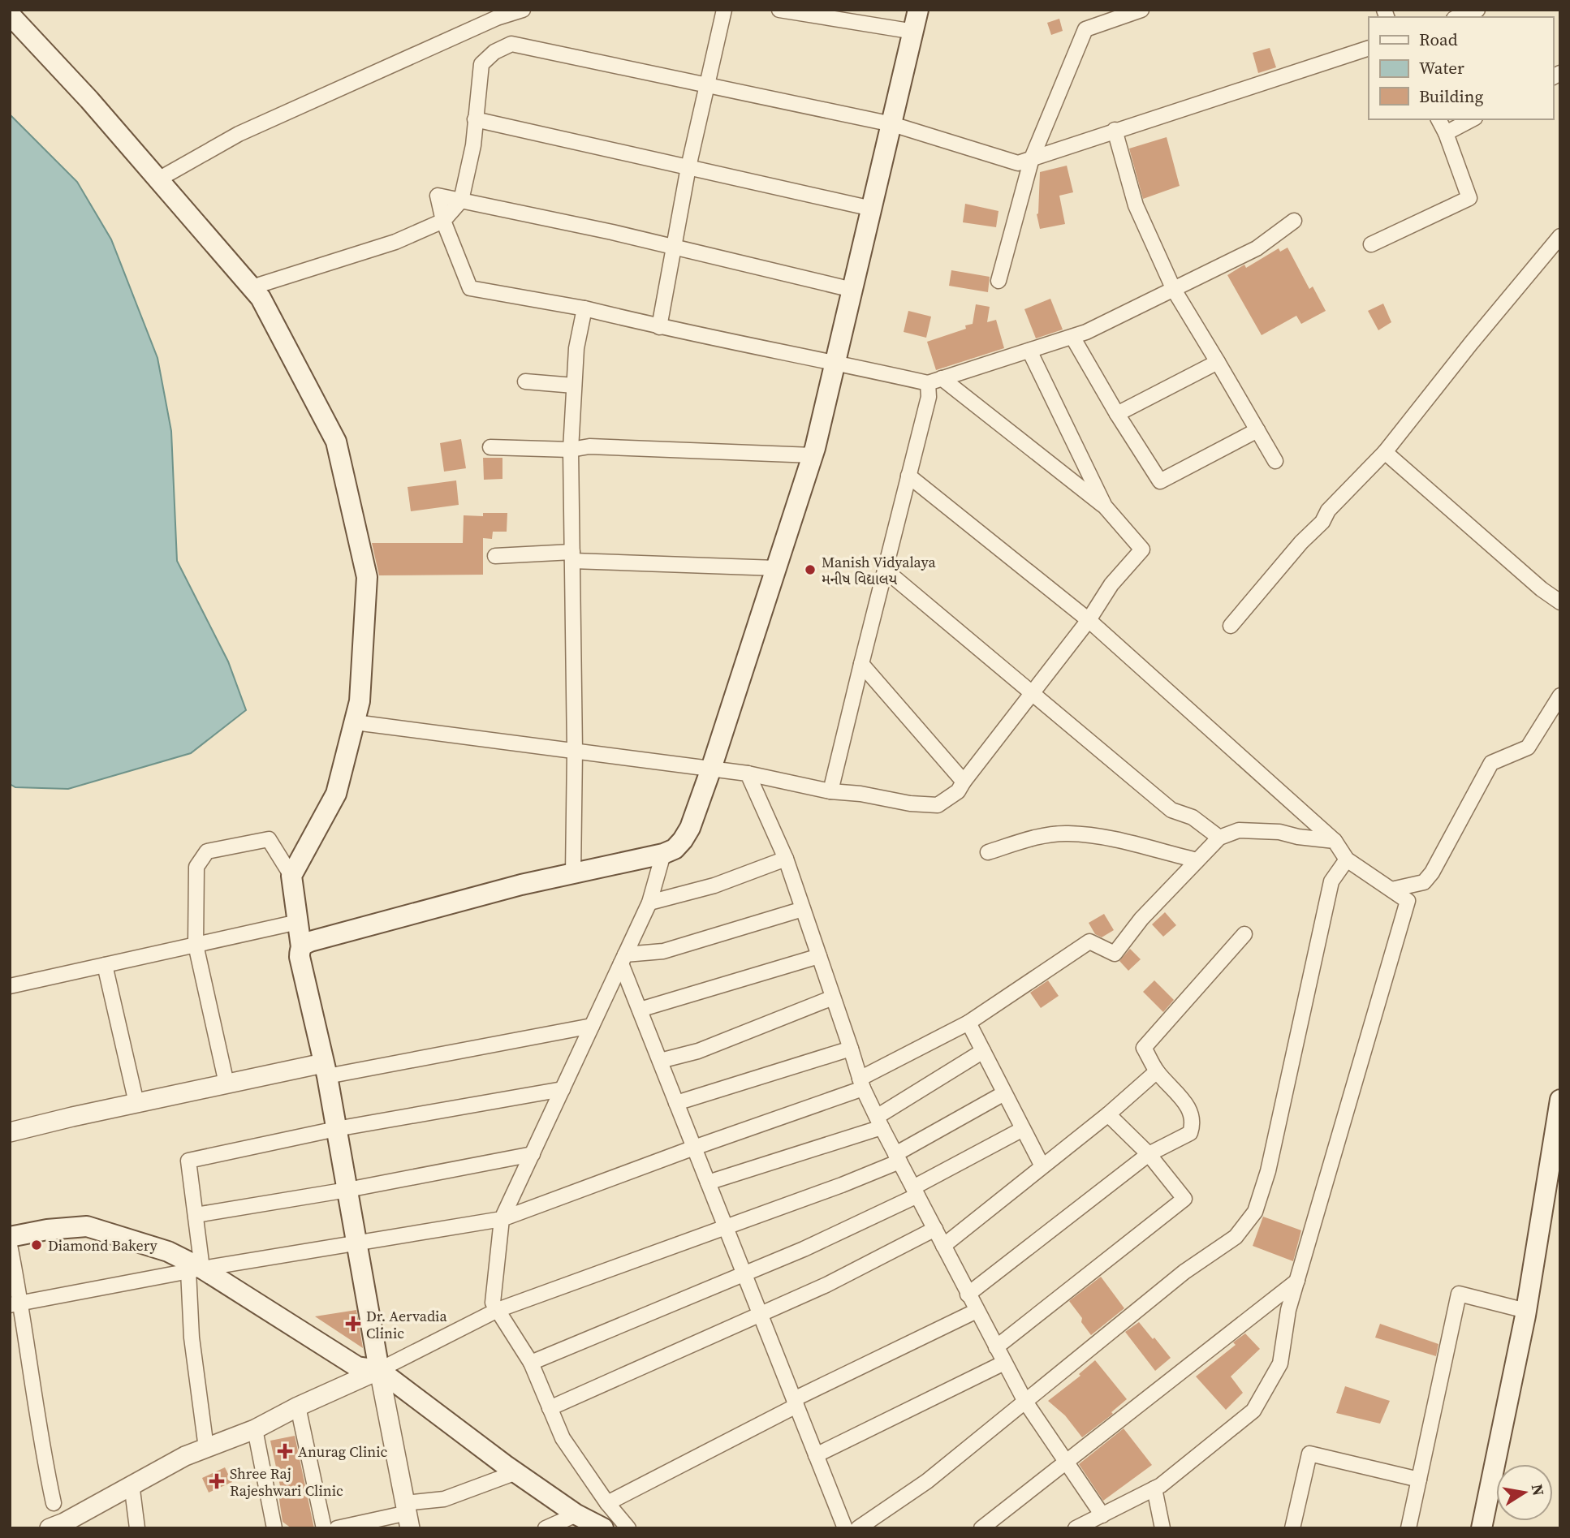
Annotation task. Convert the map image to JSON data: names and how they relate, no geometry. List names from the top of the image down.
{
  "places": {
    "other": ["Manish Vidyalaya મનીષ વિદ્યાલય", "Diamond Bakery"],
    "health": ["Dr. Aervadia Clinic", "Anurag Clinic", "Shree Raj Rajeshwari Clinic"]
  },
  "legend": ["Road", "Water", "Building"],
  "north": "right"
}
